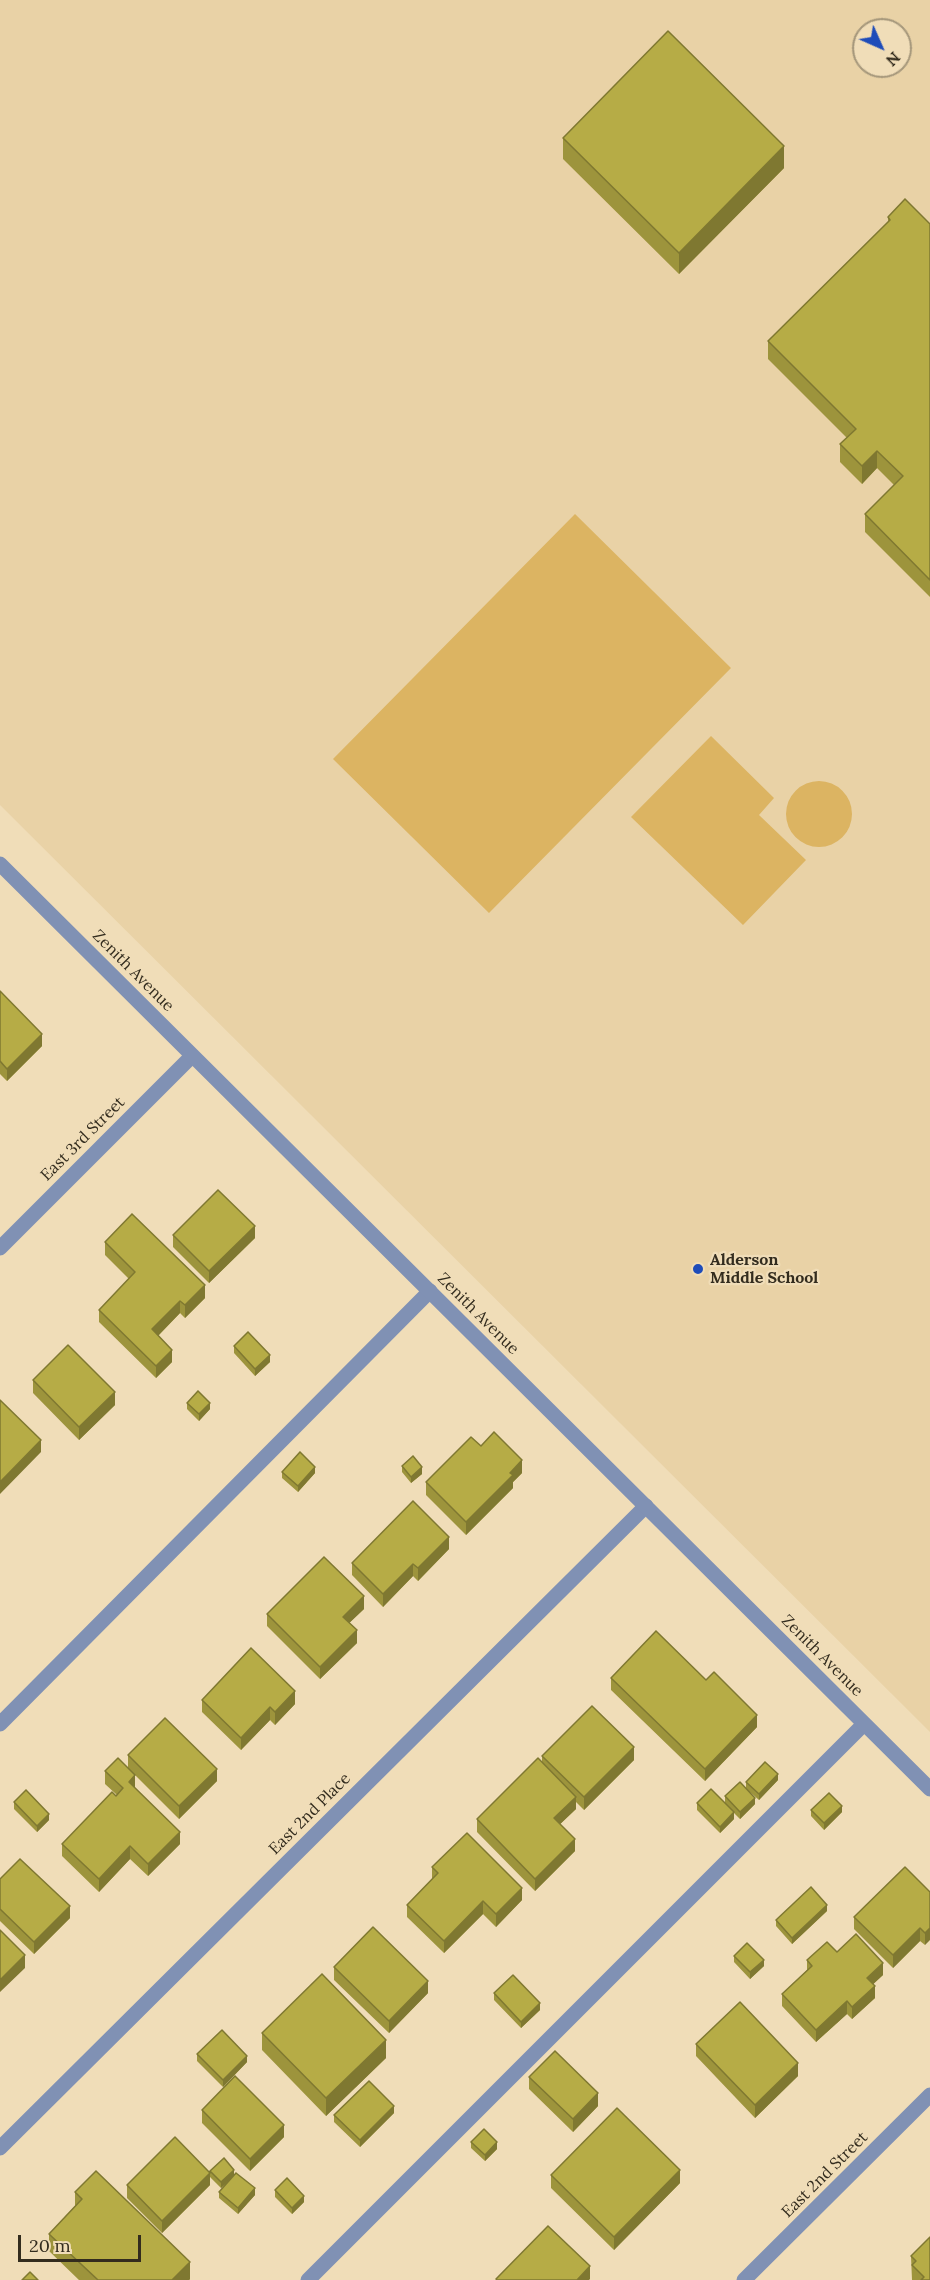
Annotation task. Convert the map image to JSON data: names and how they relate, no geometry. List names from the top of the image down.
{
  "streets": {
    "street": [
      "Zenith Avenue",
      "East 3rd Street",
      "East 2nd Place",
      "East 2nd Street"
    ]
  },
  "crossings": [
    ["Zenith Avenue", "East 3rd Street"],
    ["Zenith Avenue", "East 2nd Place"]
  ],
  "places": ["Alderson Middle School"],
  "scale_bar": "20 m",
  "north": "bottom right"
}
